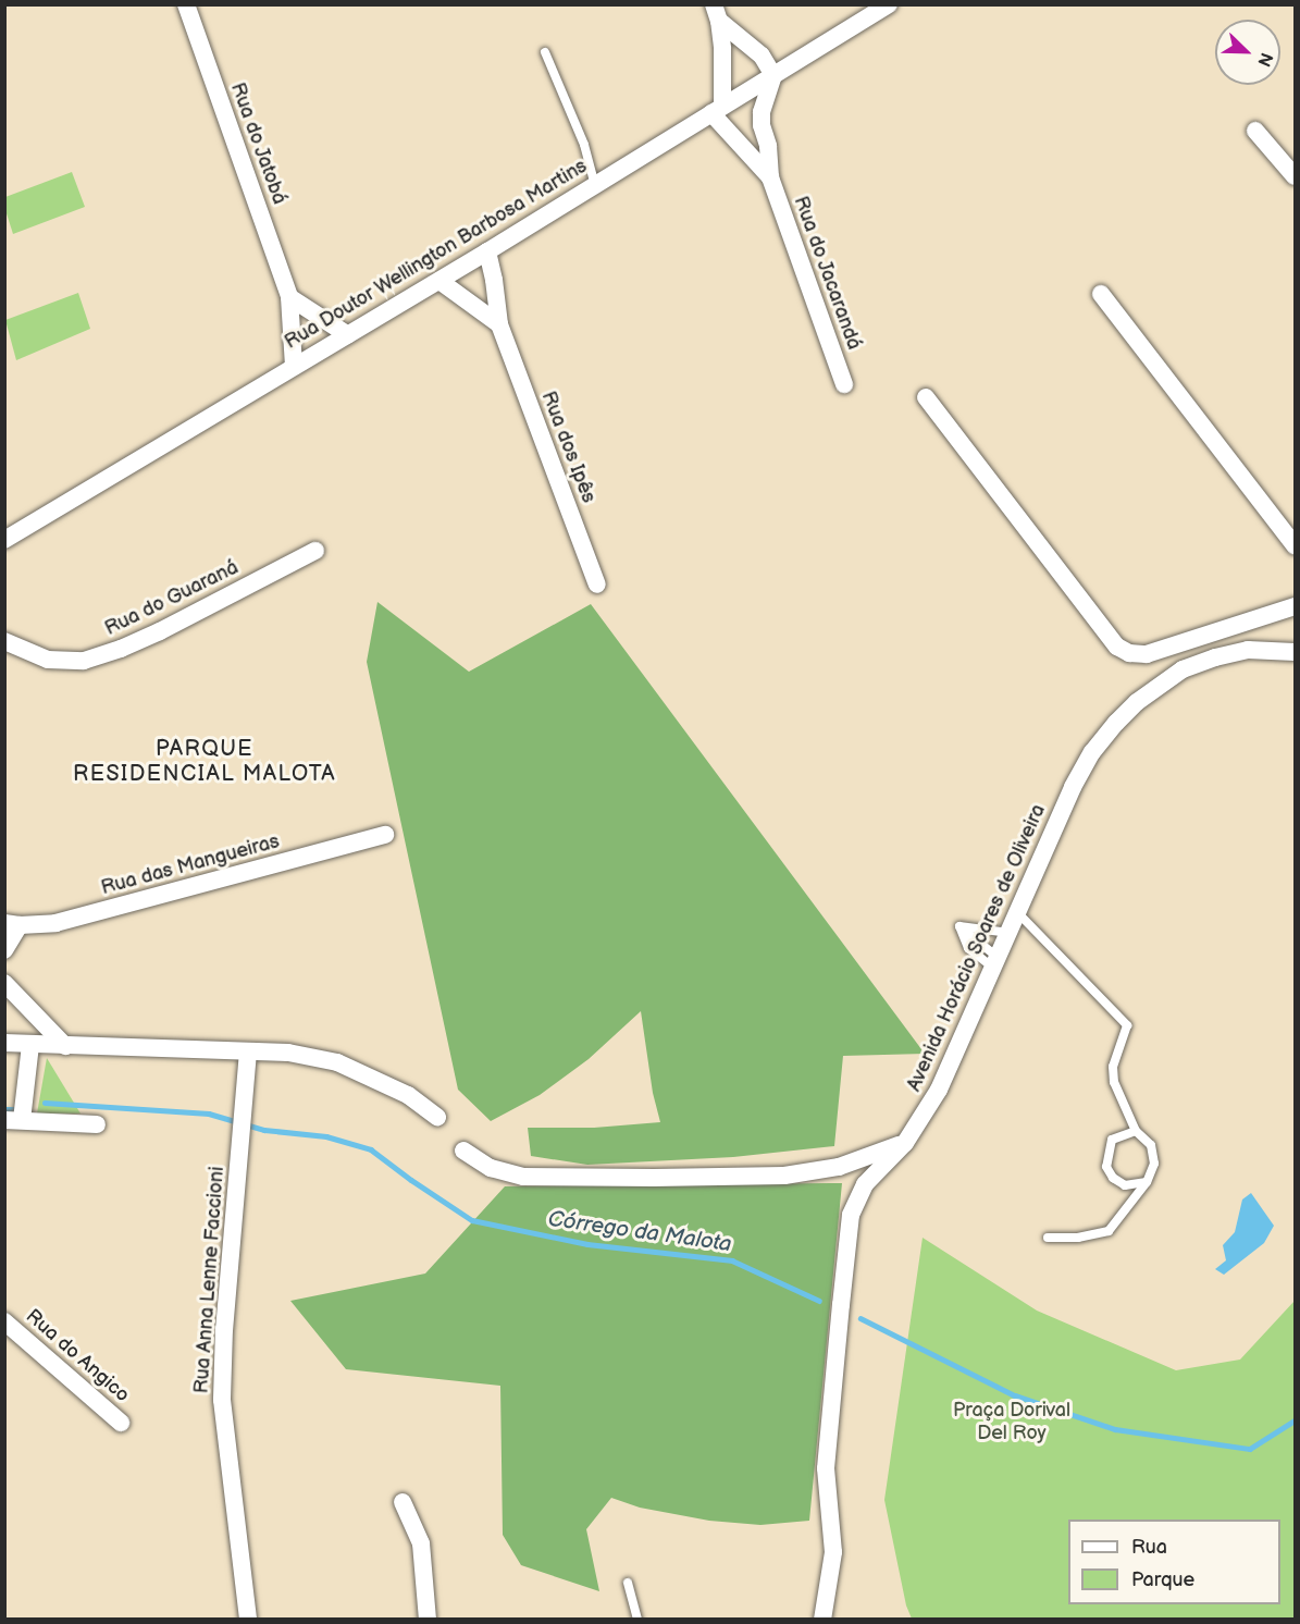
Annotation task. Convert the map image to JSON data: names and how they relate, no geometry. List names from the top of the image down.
{
  "streets": {
    "street": [
      "Rua do Jatobá",
      "Rua Doutor Wellington Barbosa Martins",
      "Rua do Jacarandá",
      "Rua dos Ipês",
      "Rua do Guaraná",
      "Rua das Mangueiras",
      "Avenida Horácio Soares de Oliveira",
      "Rua Anna Lenne Faccioni",
      "Rua do Angico"
    ]
  },
  "crossings": [
    ["Rua do Jatobá", "Rua Doutor Wellington Barbosa Martins"],
    ["Rua Doutor Wellington Barbosa Martins", "Rua do Jacarandá"],
    ["Rua Doutor Wellington Barbosa Martins", "Rua dos Ipês"]
  ],
  "districts": ["PARQUE RESIDENCIAL MALOTA"],
  "water": ["Córrego da Malota"],
  "parks": ["Praça Dorival Del Roy"],
  "legend": ["Rua", "Parque"],
  "north": "bottom right"
}
